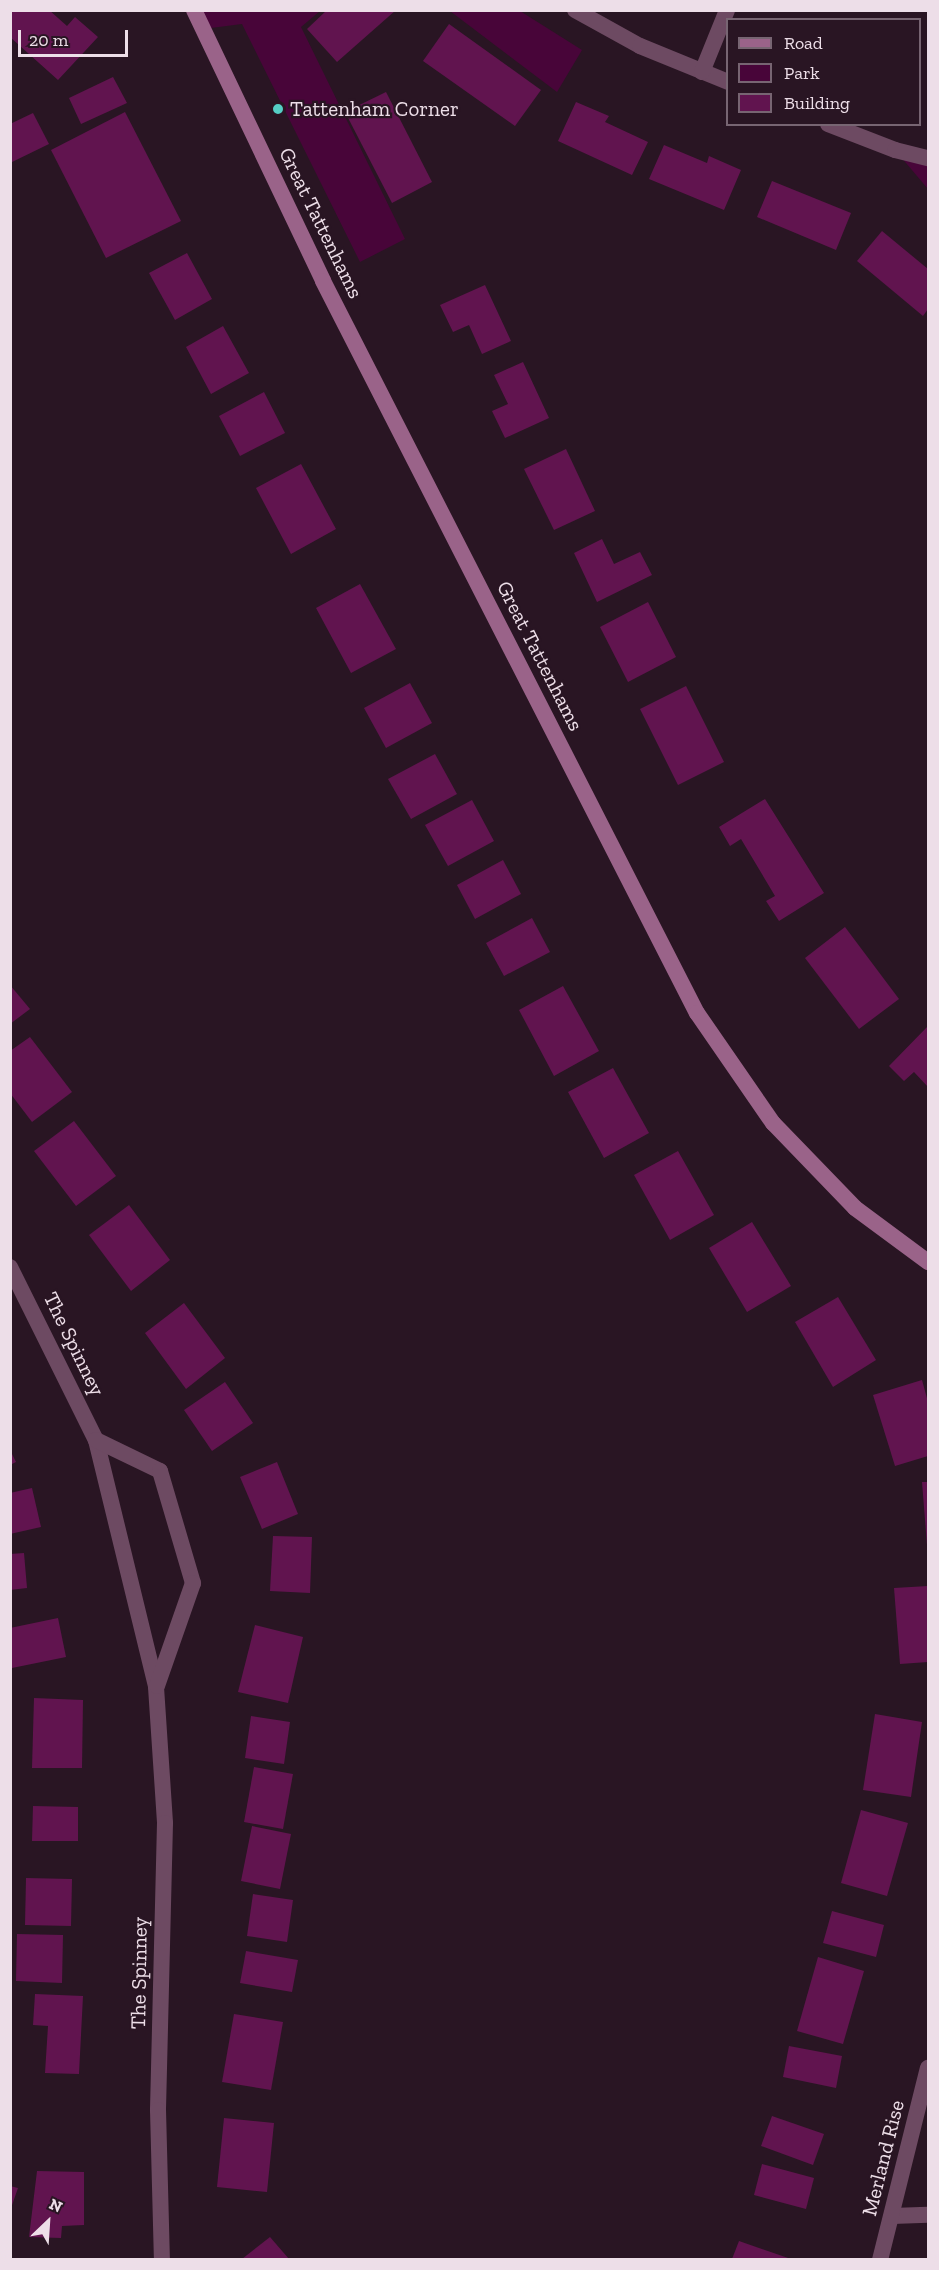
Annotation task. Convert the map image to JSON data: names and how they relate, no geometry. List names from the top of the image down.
{
  "streets": {
    "main road": ["Great Tattenhams"],
    "street": ["The Spinney", "Merland Rise"]
  },
  "places": ["Tattenham Corner"],
  "legend": ["Road", "Park", "Building"],
  "scale_bar": "20 m",
  "north": "top right"
}
